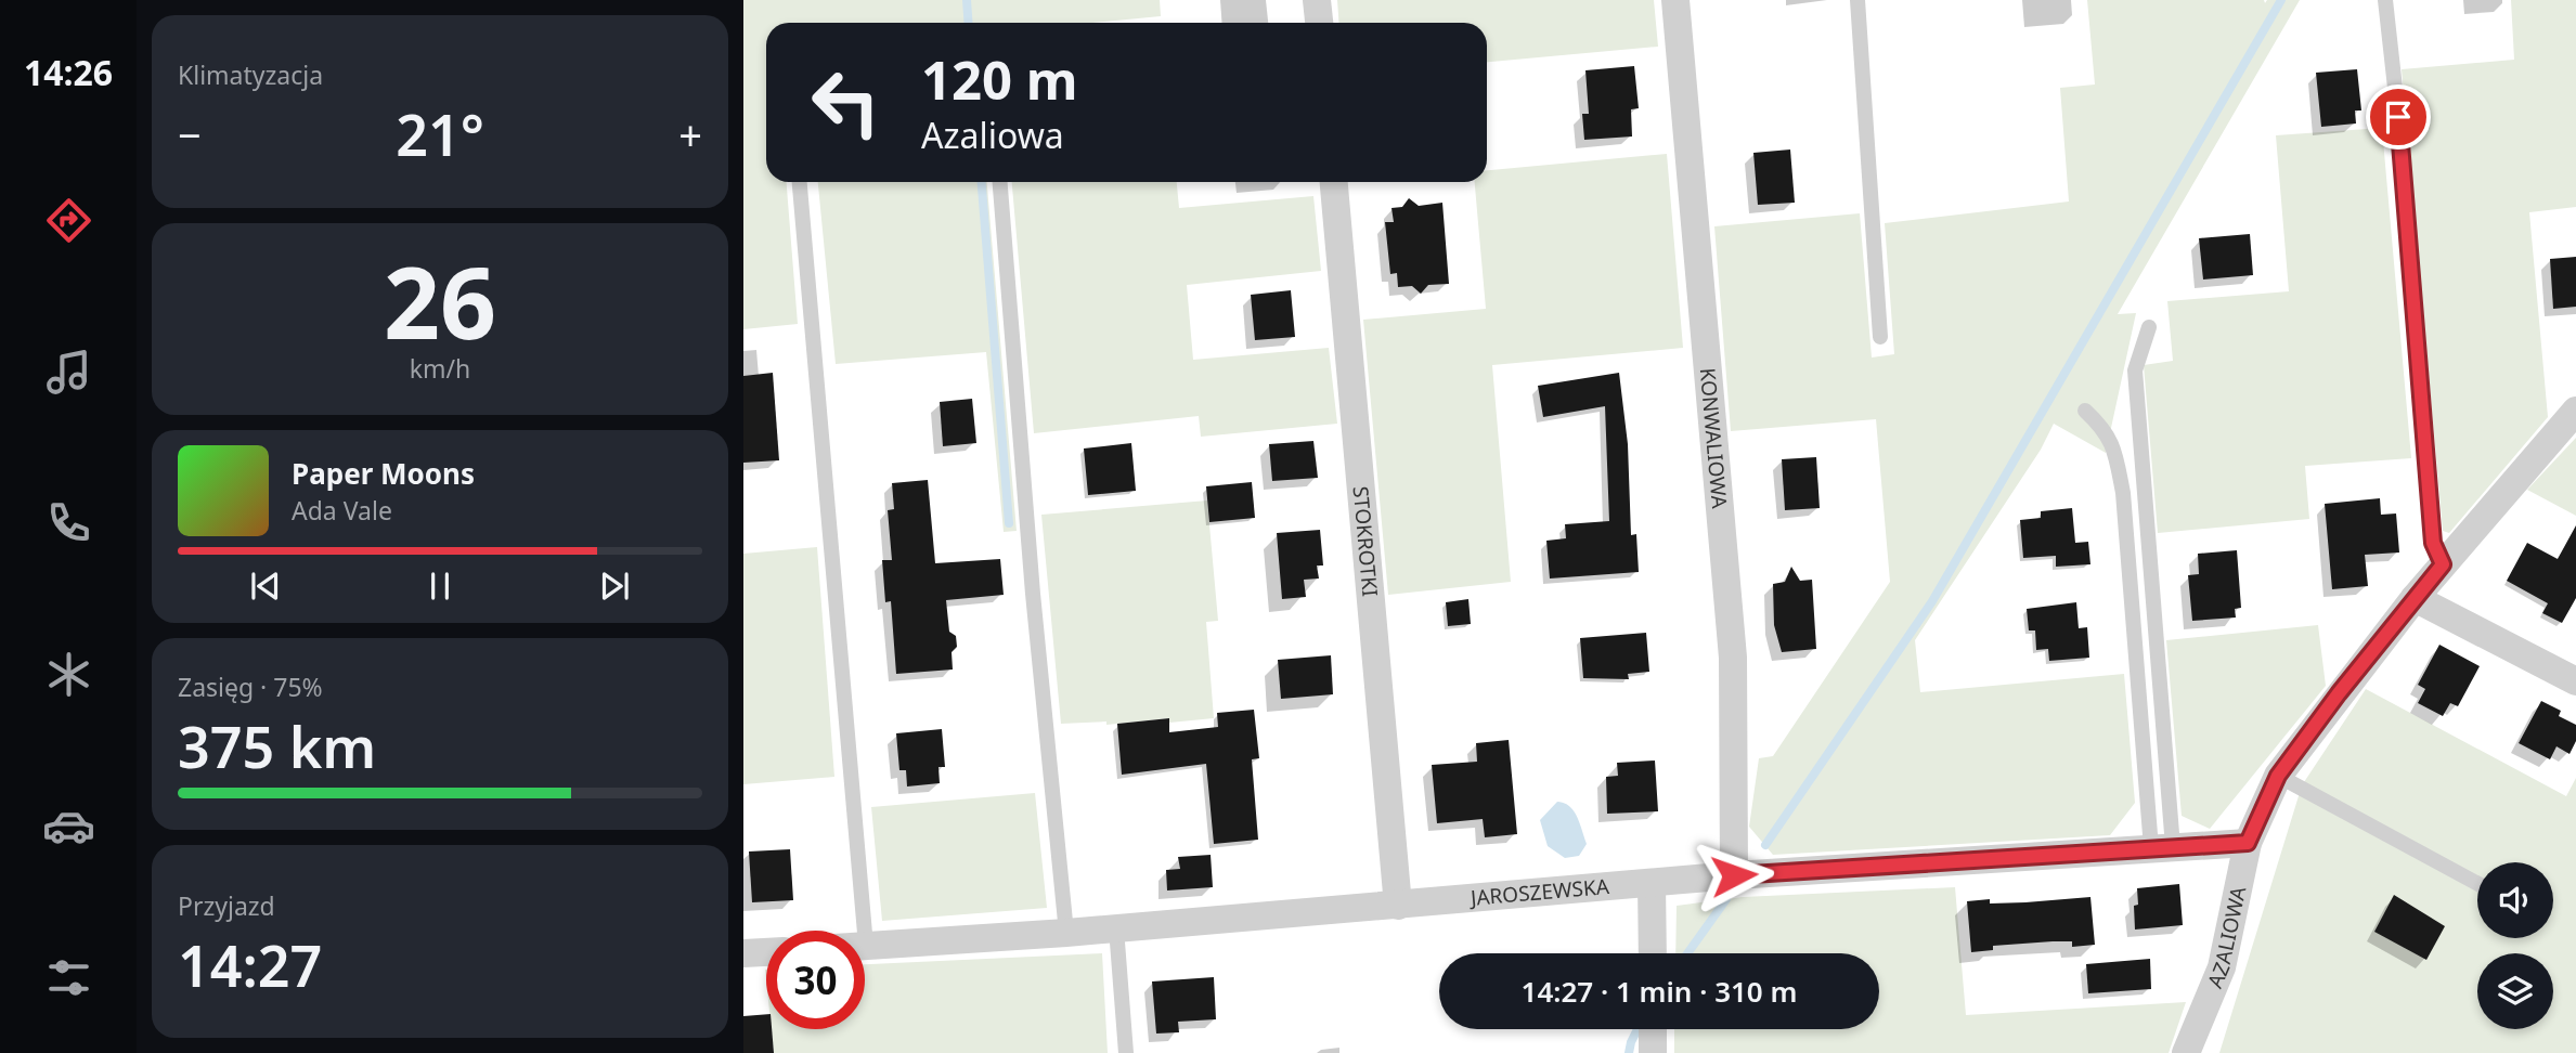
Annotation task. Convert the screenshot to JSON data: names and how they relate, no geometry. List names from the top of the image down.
{
  "streets": {
    "street": [
      "KONWALIOWA",
      "STOKROTKI",
      "JAROSZEWSKA",
      "AZALIOWA"
    ]
  },
  "crossings": [
    ["KONWALIOWA", "JAROSZEWSKA"],
    ["STOKROTKI", "JAROSZEWSKA"],
    ["JAROSZEWSKA", "AZALIOWA"]
  ],
  "page": {
    "tabs": "14:26",
    "tile": [
      "Klimatyzacja",
      ["26", "km/h"],
      ["Zasięg · 75%", "375 km"],
      ["Przyjazd", "14:27"]
    ],
    "turn": ["120 m", "Azaliowa"],
    "heat": ["−", "21°", "+"],
    "song": ["Paper Moons", "Ada Vale"],
    "limit": "30",
    "trip": "14:27 · 1 min · 310 m"
  }
}
